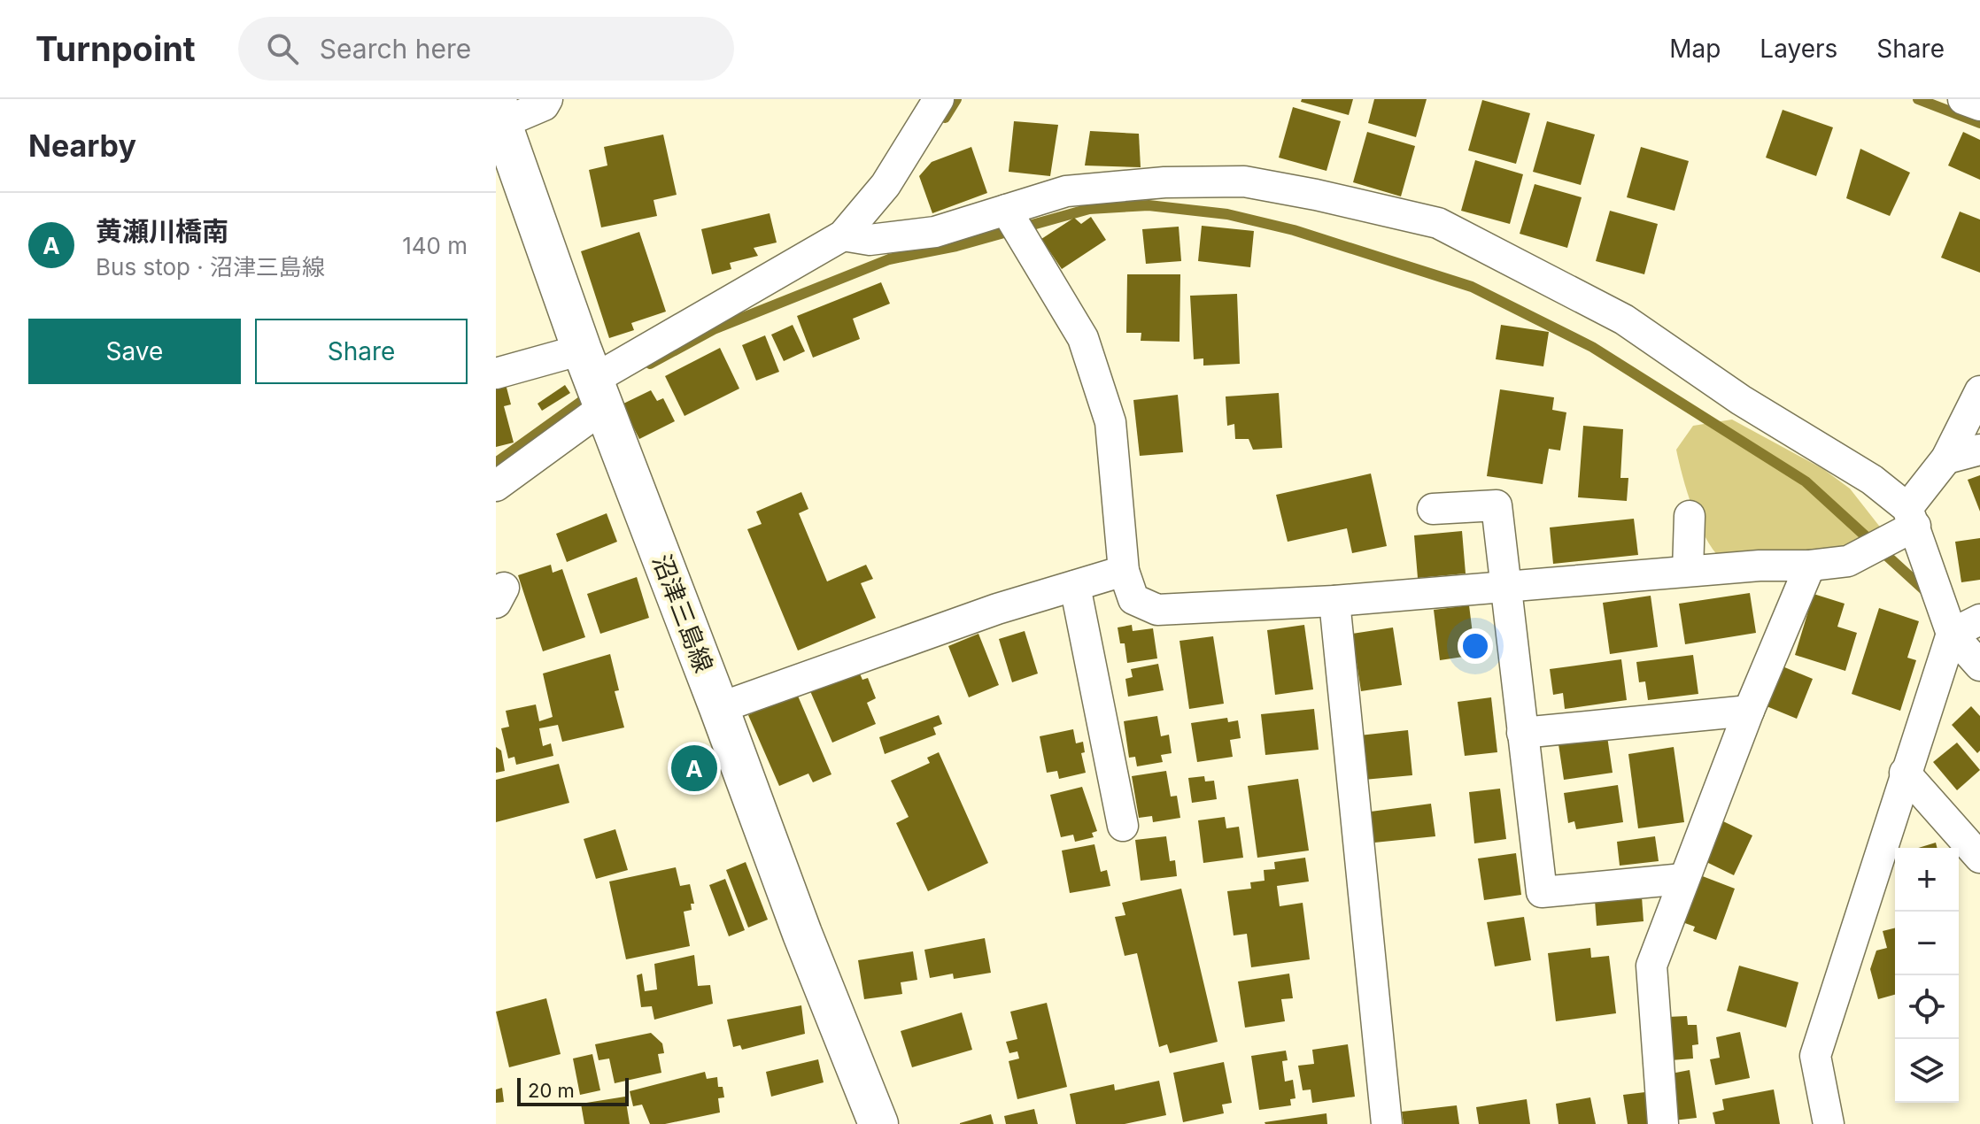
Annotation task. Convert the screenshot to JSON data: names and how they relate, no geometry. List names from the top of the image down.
{
  "streets": {
    "main road": ["沼津三島線"]
  },
  "scale_bar": "20 m",
  "page": {
    "header": "Turnpoint",
    "search": "Search here",
    "nav": ["Map", "Layers", "Share"],
    "heading": "Nearby",
    "list": [
      {
        "mark": "A",
        "name": "黄瀬川橋南",
        "note": "Bus stop · 沼津三島線",
        "value": "140 m"
      }
    ],
    "buttons": ["Save", "Share"],
    "pins": "A",
    "map_buttons": ["+", "−"],
    "scale": "20 m"
  }
}
